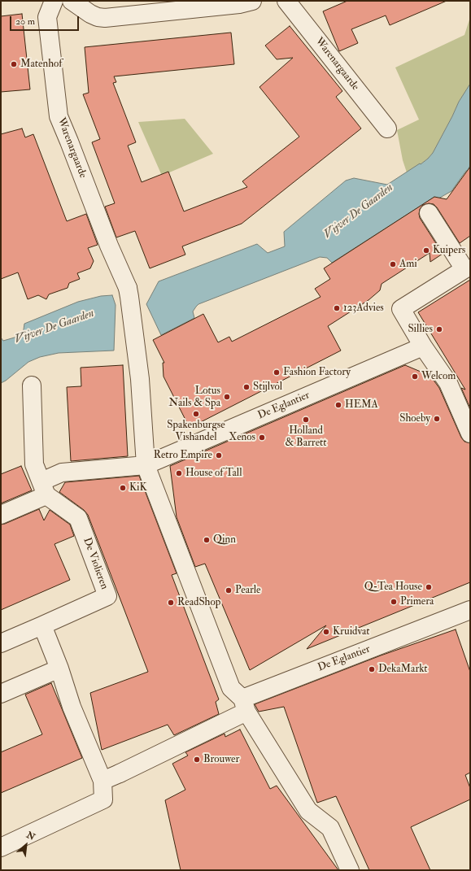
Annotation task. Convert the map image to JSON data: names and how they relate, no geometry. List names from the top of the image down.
{
  "streets": {
    "street": ["Warenargaarde", "De Eglantier", "De Violieren"]
  },
  "crossings": [
    ["Warenargaarde", "De Eglantier"]
  ],
  "water": ["Vijver De Gaarden"],
  "places": [
    "Matenhof",
    "Kuipers",
    "Ami",
    "123Advies",
    "Sillies",
    "Fashion Factory",
    "Welcom",
    "Stijlvol",
    "Lotus Nails & Spa",
    "HEMA",
    "Spakenburgse Vishandel",
    "Shoeby",
    "Holland & Barrett",
    "Xenos",
    "Retro Empire",
    "House of Tall",
    "KiK",
    "Qinn",
    "Q-Tea House",
    "Pearle",
    "Primera",
    "ReadShop",
    "Kruidvat",
    "DekaMarkt",
    "Brouwer"
  ],
  "scale_bar": "20 m",
  "north": "top right"
}
